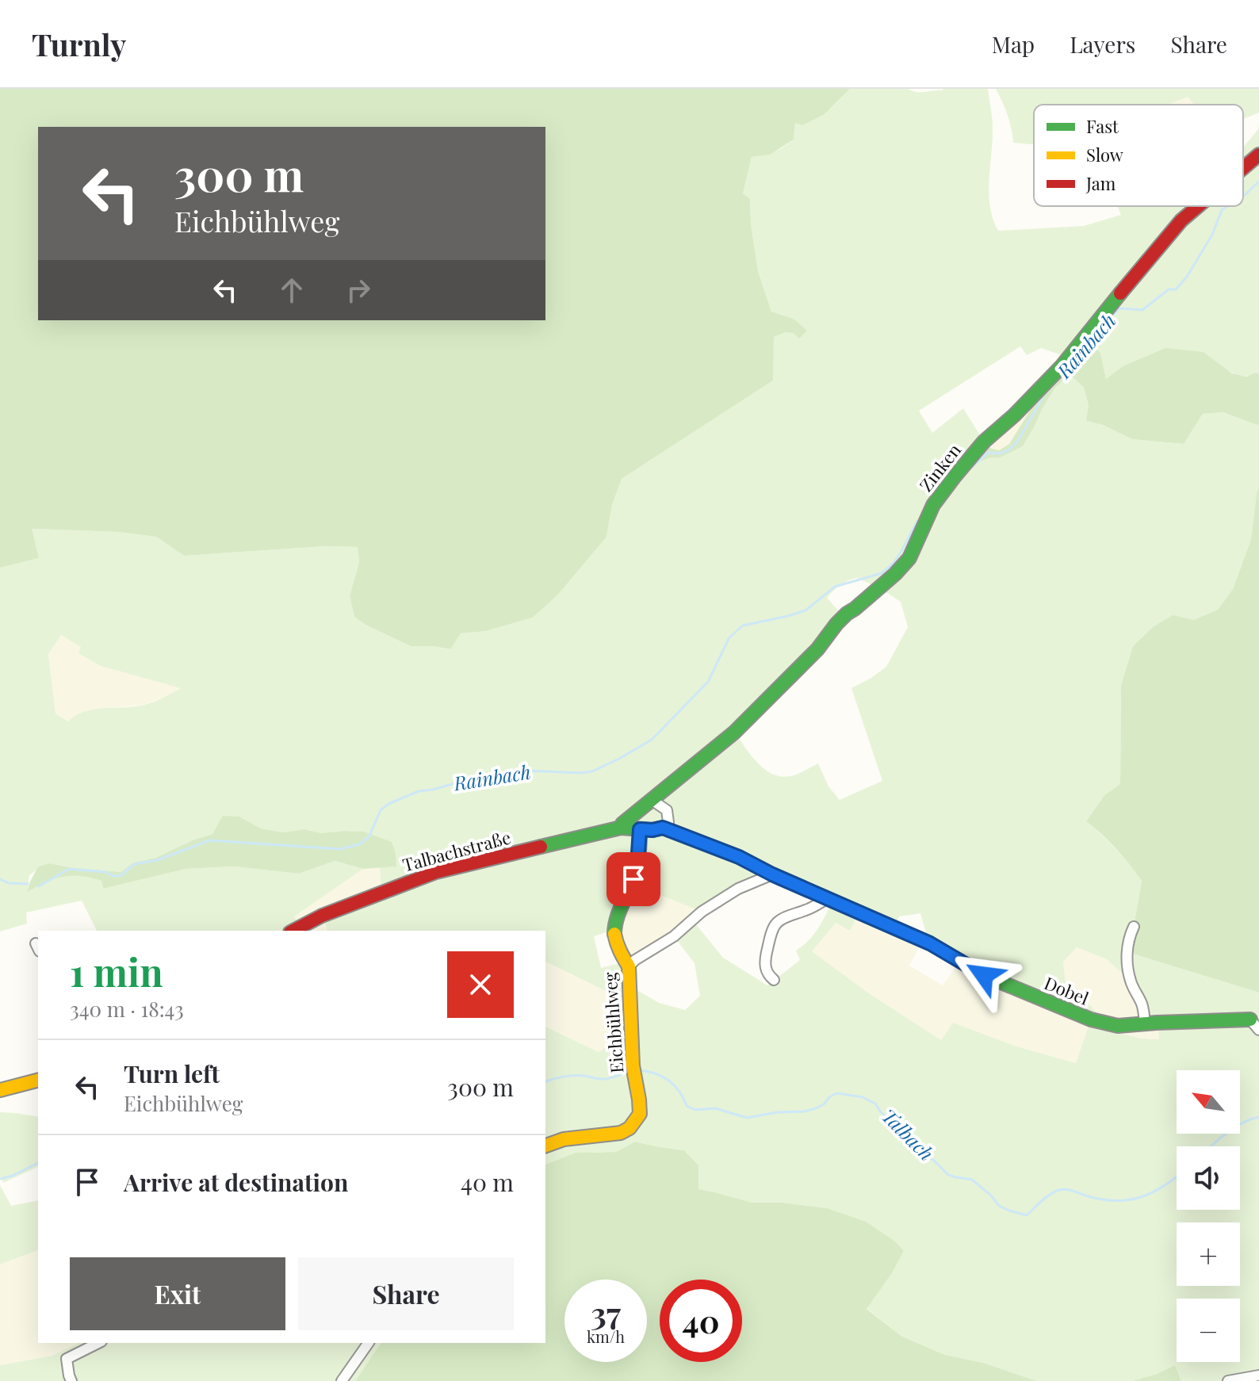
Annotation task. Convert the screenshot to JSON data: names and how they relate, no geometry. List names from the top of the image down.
{
  "streets": {
    "street": [
      "Zinken",
      "Talbachstraße",
      "Dobel",
      "Eichbühlweg"
    ]
  },
  "crossings": [
    ["Zinken", "Talbachstraße"],
    ["Talbachstraße", "Dobel"],
    ["Talbachstraße", "Eichbühlweg"],
    ["Dobel", "Eichbühlweg"]
  ],
  "water": ["Rainbach", "Talbach"],
  "legend": ["Fast", "Slow", "Jam"],
  "north": "top left",
  "page": {
    "header": "Turnly",
    "nav": ["Map", "Layers", "Share"],
    "turn": ["300 m", "Eichbühlweg"],
    "heading": ["1 min", "340 m · 18:43"],
    "list": [
      {
        "name": "Turn left",
        "note": "Eichbühlweg",
        "value": "300 m"
      },
      {
        "name": "Arrive at destination",
        "value": "40 m"
      }
    ],
    "map_buttons": ["+", "−"],
    "buttons": ["Exit", "Share"],
    "speed": "37 km/h",
    "limit": "40"
  }
}
